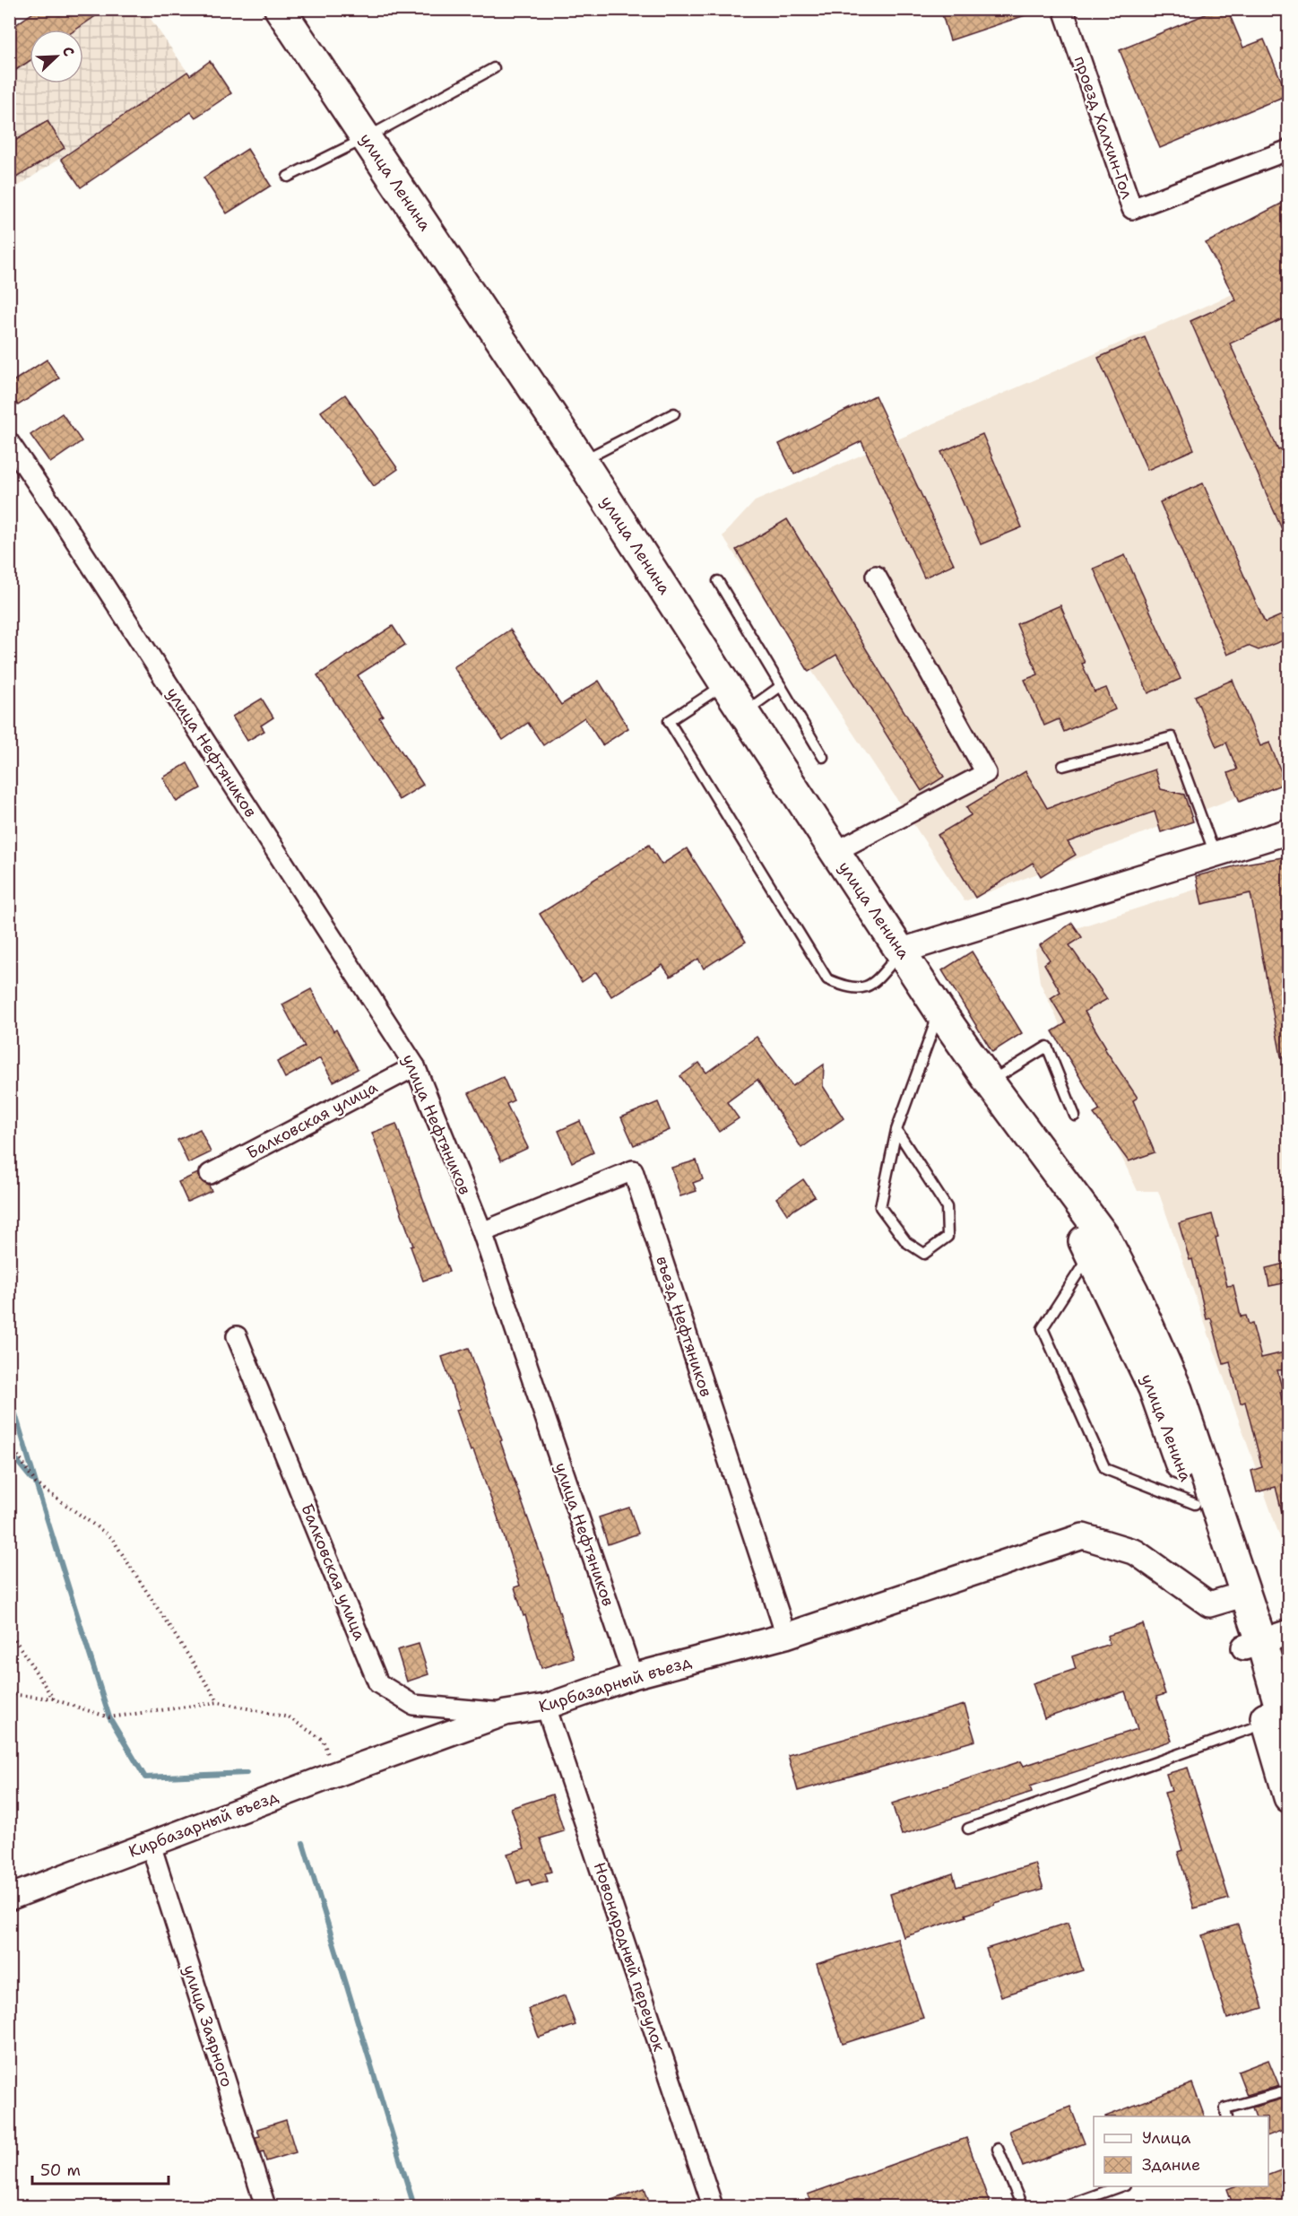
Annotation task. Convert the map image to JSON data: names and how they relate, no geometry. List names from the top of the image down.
{
  "streets": {
    "main road": ["улица Ленина"],
    "street": [
      "проезд Халхин-Гол",
      "улица Нефтяников",
      "Балковская улица",
      "въезд Нефтяников",
      "Кирбазарный въезд",
      "Новонародный переулок",
      "улица Заярного"
    ]
  },
  "crossings": [
    ["улица Ленина", "Кирбазарный въезд"],
    ["улица Нефтяников", "Балковская улица"],
    ["улица Нефтяников", "въезд Нефтяников"],
    ["улица Нефтяников", "Кирбазарный въезд"],
    ["Балковская улица", "Кирбазарный въезд"],
    ["въезд Нефтяников", "Кирбазарный въезд"],
    ["Кирбазарный въезд", "Новонародный переулок"],
    ["Кирбазарный въезд", "улица Заярного"]
  ],
  "legend": ["Улица", "Здание"],
  "scale_bar": "50 m",
  "north": "top right"
}
